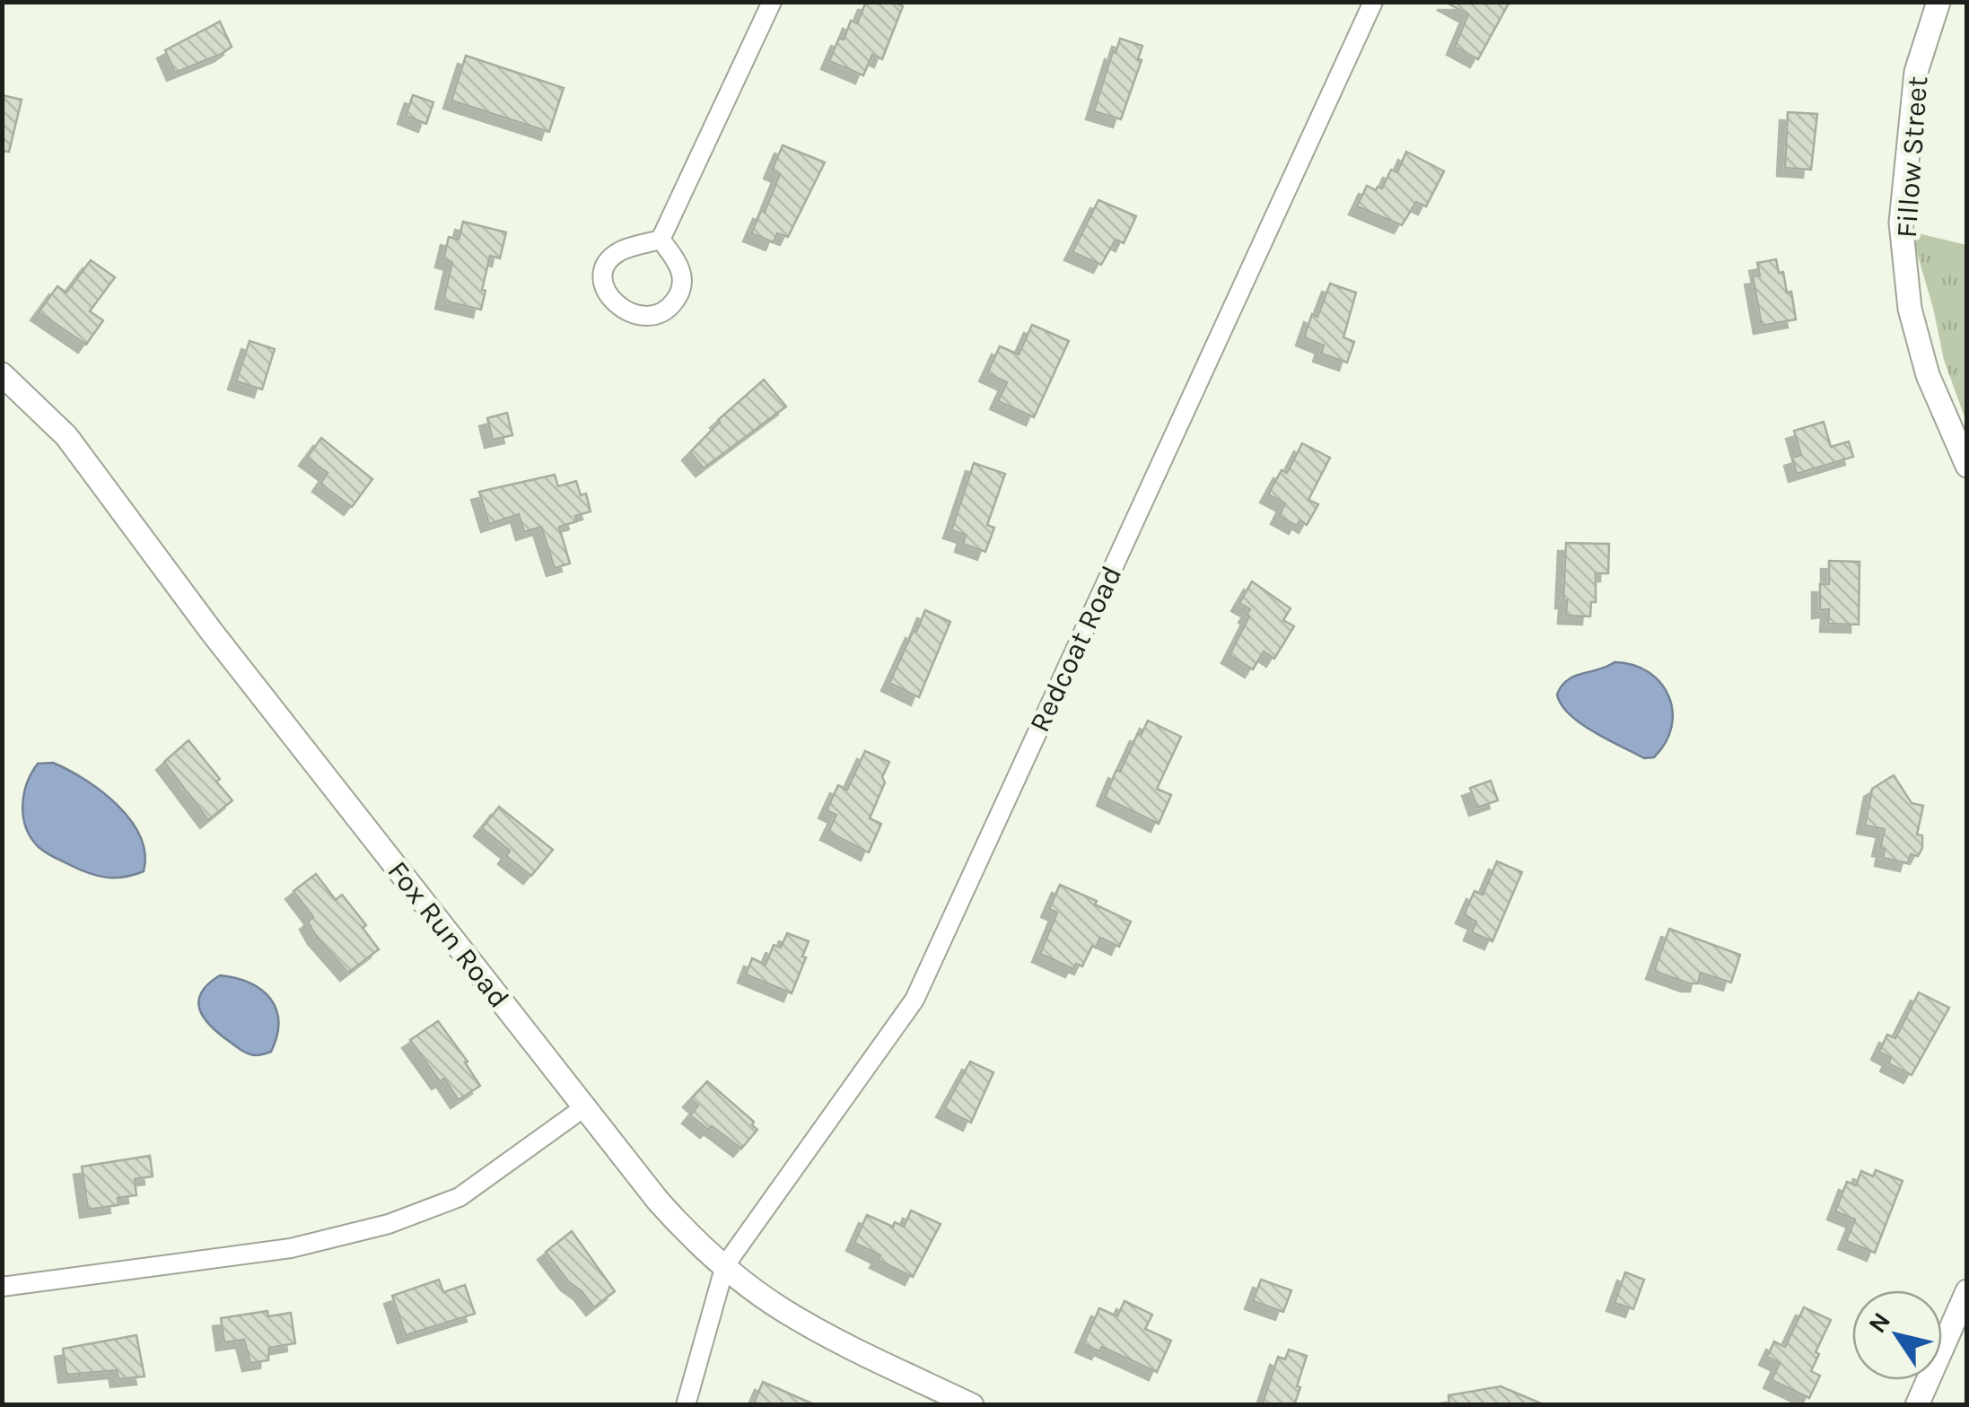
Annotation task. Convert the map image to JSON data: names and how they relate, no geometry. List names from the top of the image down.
{
  "streets": {
    "street": ["Fillow Street", "Redcoat Road", "Fox Run Road"]
  },
  "crossings": [
    ["Redcoat Road", "Fox Run Road"]
  ],
  "north": "top left"
}
